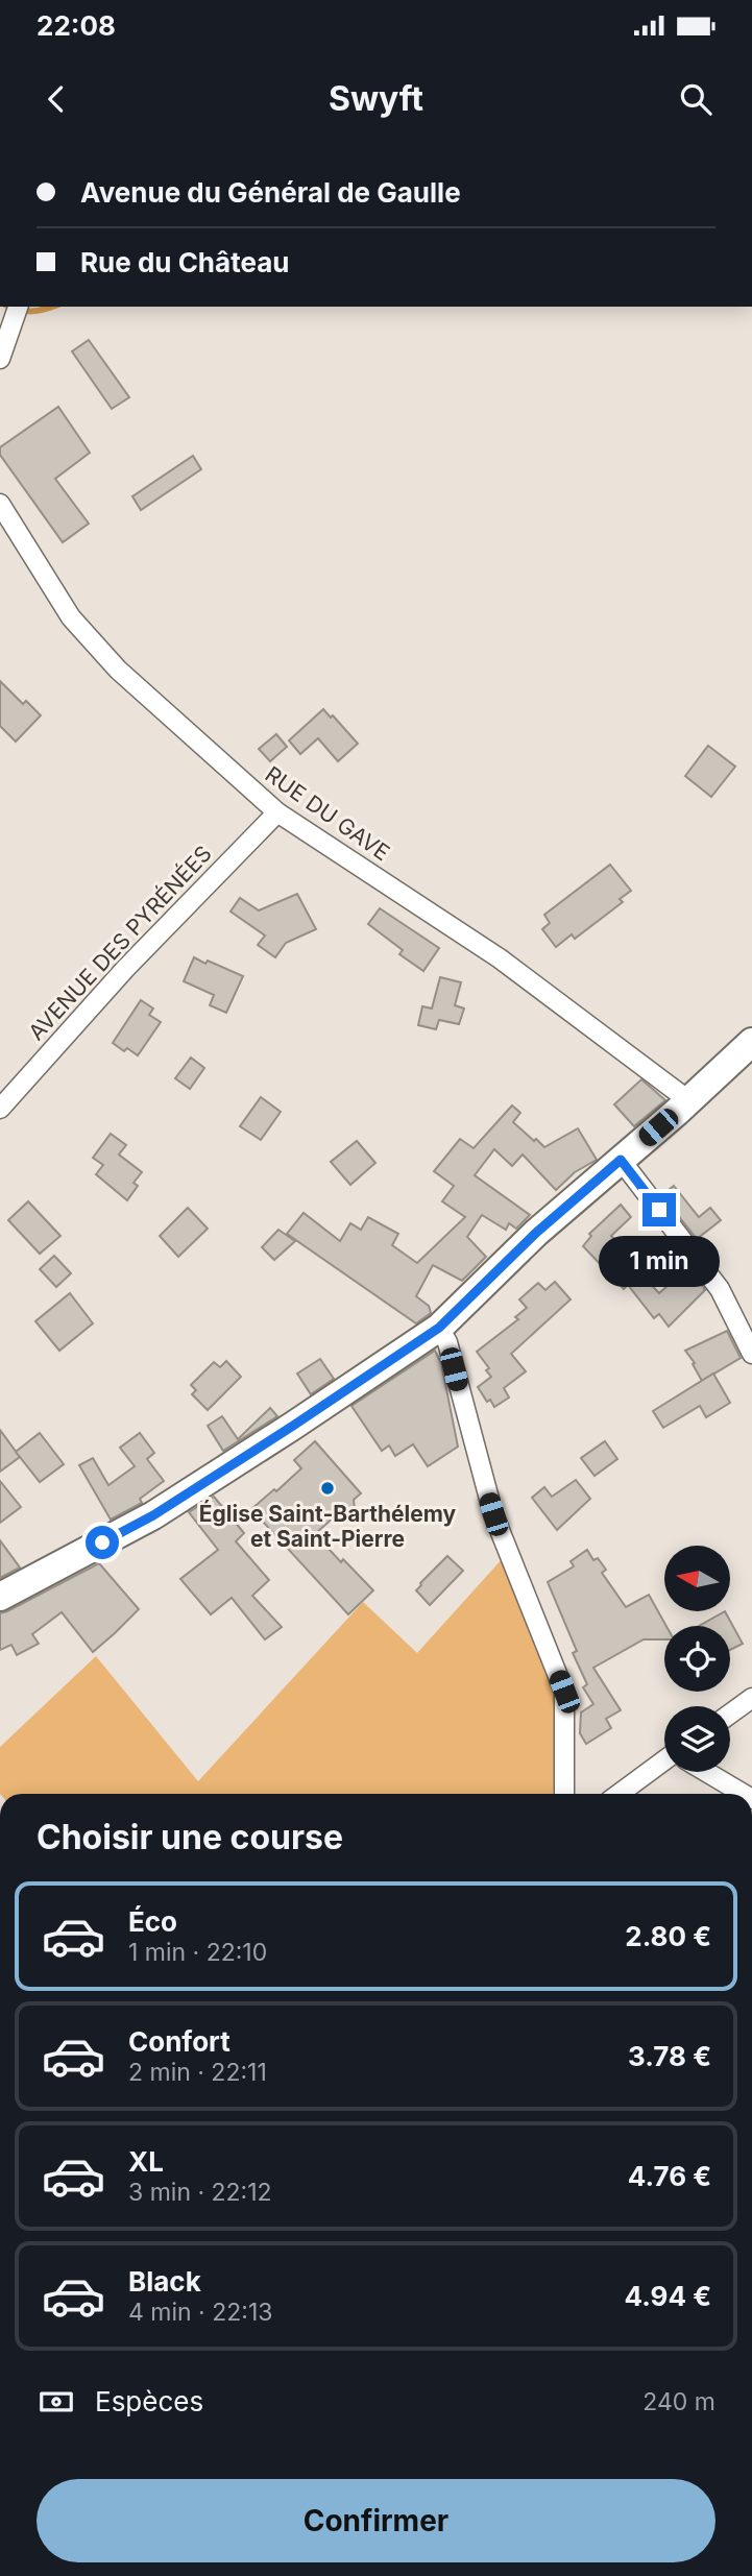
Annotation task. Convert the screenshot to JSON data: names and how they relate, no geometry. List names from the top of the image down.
{
  "streets": {
    "street": ["RUE DU GAVE", "AVENUE DES PYRÉNÉES"]
  },
  "crossings": [
    ["RUE DU GAVE", "AVENUE DES PYRÉNÉES"]
  ],
  "places": ["Église Saint-Barthélemy et Saint-Pierre"],
  "north": "left",
  "page": {
    "status": "22:08",
    "header": "Swyft",
    "banner": ["Avenue du Général de Gaulle", "Rue du Château"],
    "bubble": "1 min",
    "heading": "Choisir une course",
    "list": [
      {
        "name": "Éco",
        "note": "1 min · 22:10",
        "value": "2.80 €"
      },
      {
        "name": "Confort",
        "note": "2 min · 22:11",
        "value": "3.78 €"
      },
      {
        "name": "XL",
        "note": "3 min · 22:12",
        "value": "4.76 €"
      },
      {
        "name": "Black",
        "note": "4 min · 22:13",
        "value": "4.94 €"
      }
    ],
    "pay": ["Espèces", "240 m"],
    "buttons": "Confirmer"
  }
}
